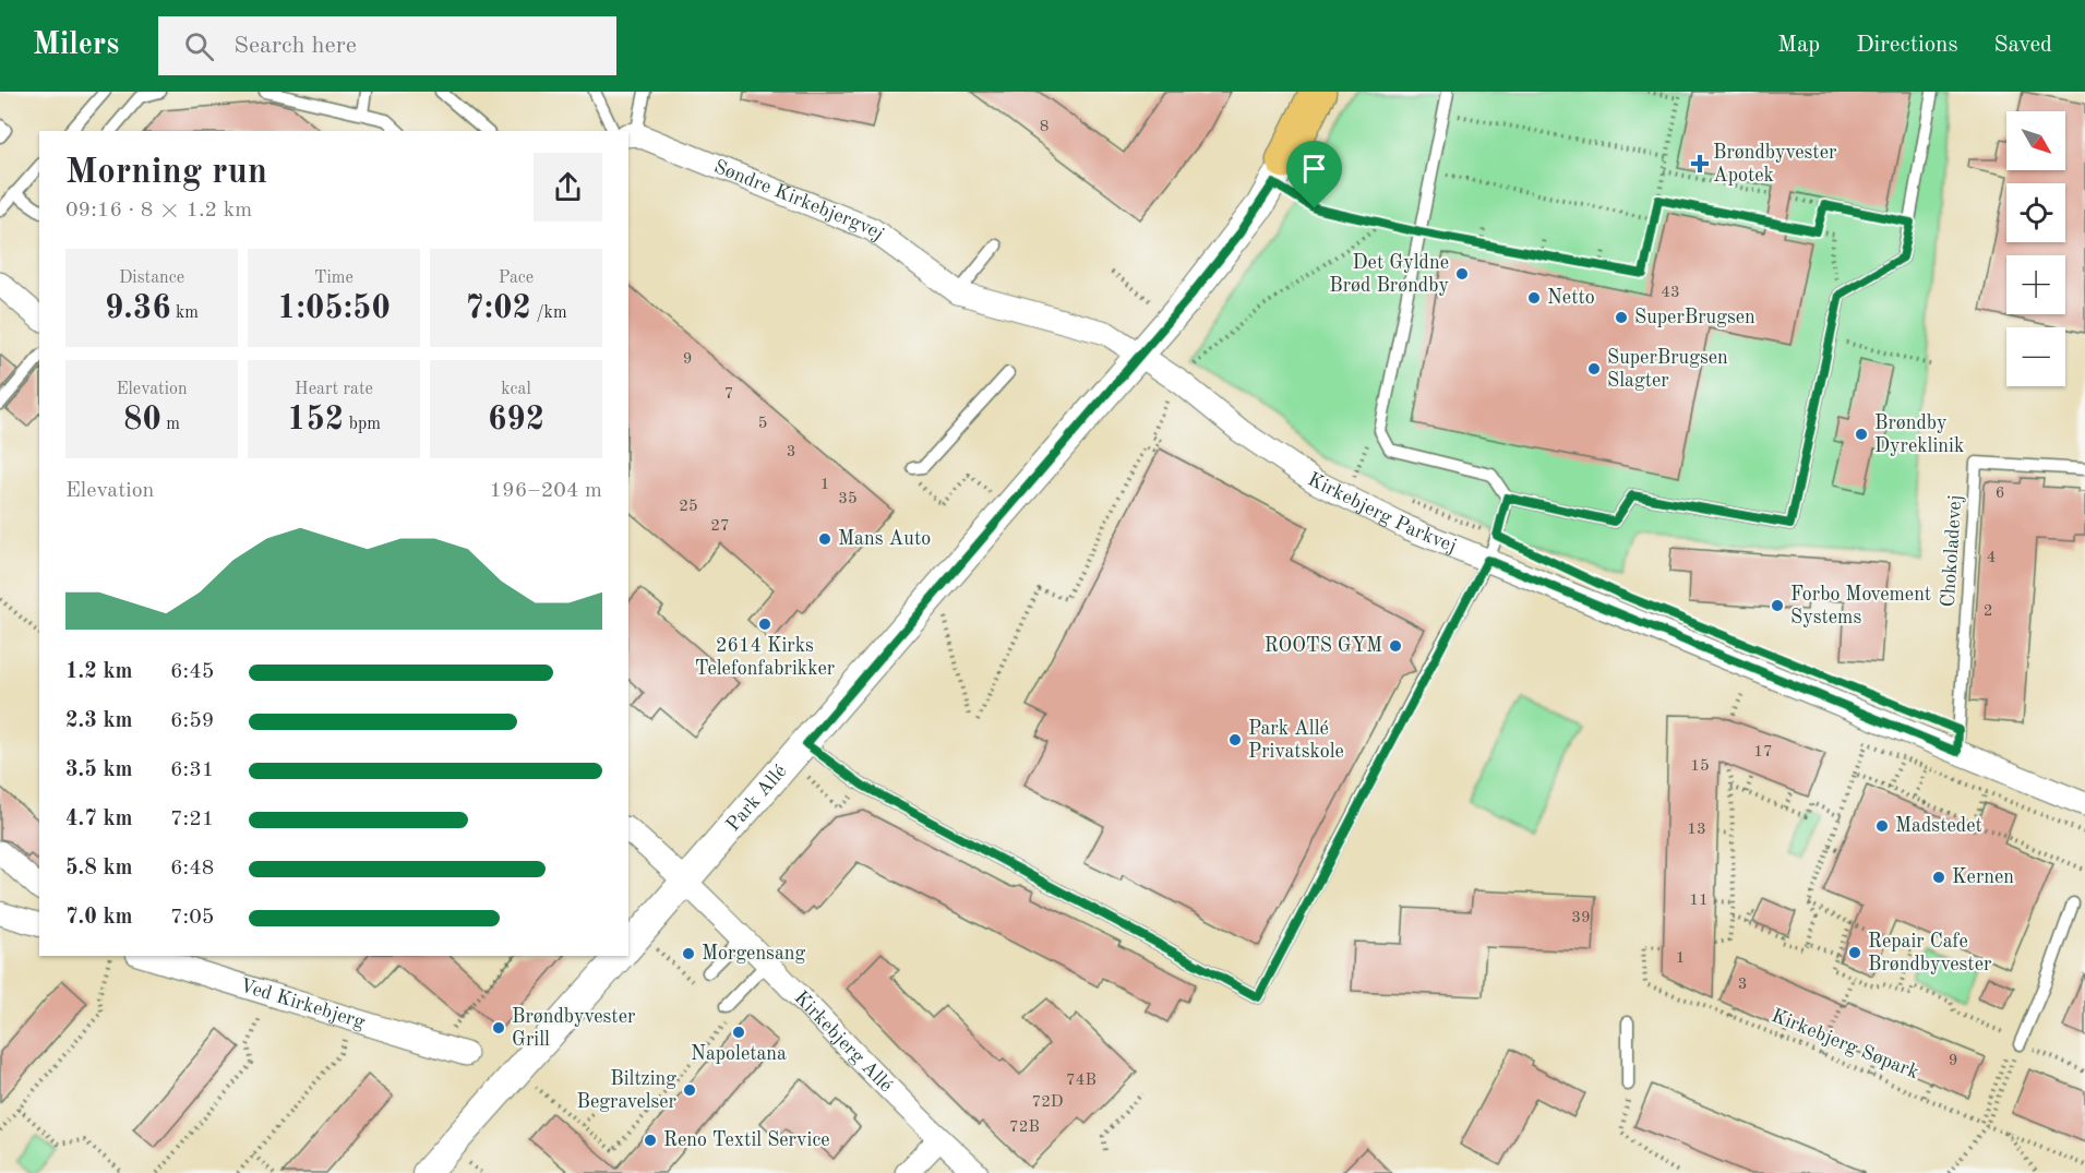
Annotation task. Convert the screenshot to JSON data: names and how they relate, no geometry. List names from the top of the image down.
{
  "streets": {
    "street": [
      "Søndre Kirkebjergvej",
      "Kirkebjerg Parkvej",
      "Park Allé",
      "Ved Kirkebjerg",
      "Kirkebjerg Allé"
    ],
    "lane": ["Chokoladevej"],
    "path": ["Kirkebjerg Søpark"]
  },
  "crossings": [
    ["Søndre Kirkebjergvej", "Kirkebjerg Parkvej"],
    ["Søndre Kirkebjergvej", "Park Allé"],
    ["Kirkebjerg Parkvej", "Chokoladevej"],
    ["Kirkebjerg Parkvej", "Park Allé"],
    ["Park Allé", "Kirkebjerg Allé"]
  ],
  "places": {
    "health": ["Brøndbyvester Apotek"],
    "other": [
      "Det Gyldne Brød Brøndby",
      "Netto",
      "SuperBrugsen",
      "SuperBrugsen Slagter",
      "Brøndby Dyreklinik",
      "Mans Auto",
      "Forbo Movement Systems",
      "2614 Kirks Telefonfabrikker",
      "ROOTS GYM",
      "Park Allé Privatskole",
      "Madstedet",
      "Kernen",
      "Repair Cafe Brøndbyvester",
      "Morgensang",
      "Brøndbyvester Grill",
      "Napoletana",
      "Biltzing Begravelser",
      "Reno Textil Service"
    ]
  },
  "house_numbers": [
    "8",
    "43",
    "9",
    "7",
    "5",
    "3",
    "1",
    "6",
    "35",
    "25",
    "27",
    "4",
    "2",
    "17",
    "15",
    "13",
    "11",
    "39",
    "1",
    "3",
    "9",
    "74B",
    "72D",
    "72B"
  ],
  "north": "bottom right",
  "page": {
    "header": "Milers",
    "search": "Search here",
    "nav": ["Map", "Directions", "Saved"],
    "map_buttons": ["+", "−"],
    "heading": ["Morning run", "09:16 · 8 × 1.2 km"],
    "stats": [
      ["Distance", "9.36 km"],
      ["Time", "1:05:50"],
      ["Pace", "7:02 /km"],
      ["Elevation", "80 m"],
      ["Heart rate", "152 bpm"],
      ["kcal", "692"]
    ],
    "chart": ["Elevation", "196–204 m"],
    "list": [
      {
        "name": "1.2 km",
        "note": "6:45"
      },
      {
        "name": "2.3 km",
        "note": "6:59"
      },
      {
        "name": "3.5 km",
        "note": "6:31"
      },
      {
        "name": "4.7 km",
        "note": "7:21"
      },
      {
        "name": "5.8 km",
        "note": "6:48"
      },
      {
        "name": "7.0 km",
        "note": "7:05"
      }
    ]
  }
}
